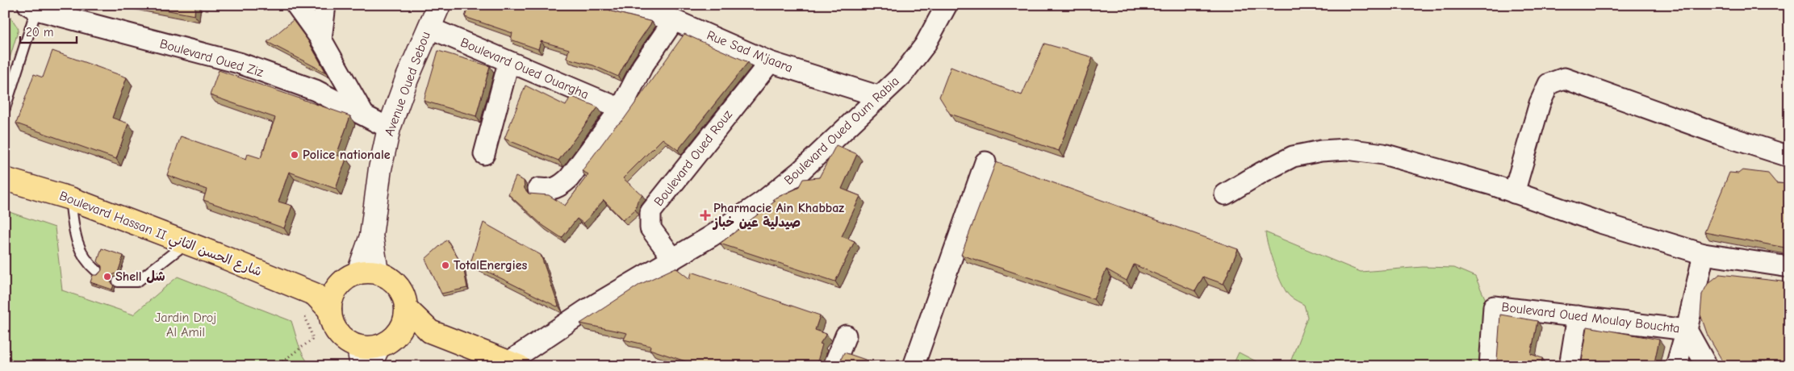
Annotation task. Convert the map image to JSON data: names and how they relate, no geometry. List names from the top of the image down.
{
  "streets": {
    "main road": ["Boulevard Hassan II شارع الحسن الثاني"],
    "street": [
      "Rue Sad M'jaara",
      "Boulevard Oued Ziz",
      "Boulevard Oued Ouargha",
      "Avenue Oued Sebou",
      "Boulevard Oued Oum Rabia",
      "Boulevard Oued Rouz",
      "Boulevard Oued Moulay Bouchta"
    ]
  },
  "crossings": [
    ["Rue Sad M'jaara", "Boulevard Oued Oum Rabia"],
    ["Rue Sad M'jaara", "Boulevard Oued Rouz"],
    ["Boulevard Oued Ziz", "Avenue Oued Sebou"],
    ["Boulevard Oued Ouargha", "Avenue Oued Sebou"],
    ["Avenue Oued Sebou", "Boulevard Hassan II شارع الحسن الثاني"],
    ["Boulevard Oued Oum Rabia", "Boulevard Oued Rouz"]
  ],
  "parks": ["Jardin Droj Al Amil"],
  "places": {
    "other": ["Police nationale", "TotalEnergies", "Shell شل"],
    "health": ["Pharmacie Ain Khabbaz صيدلية عين خباز"]
  },
  "scale_bar": "20 m"
}
